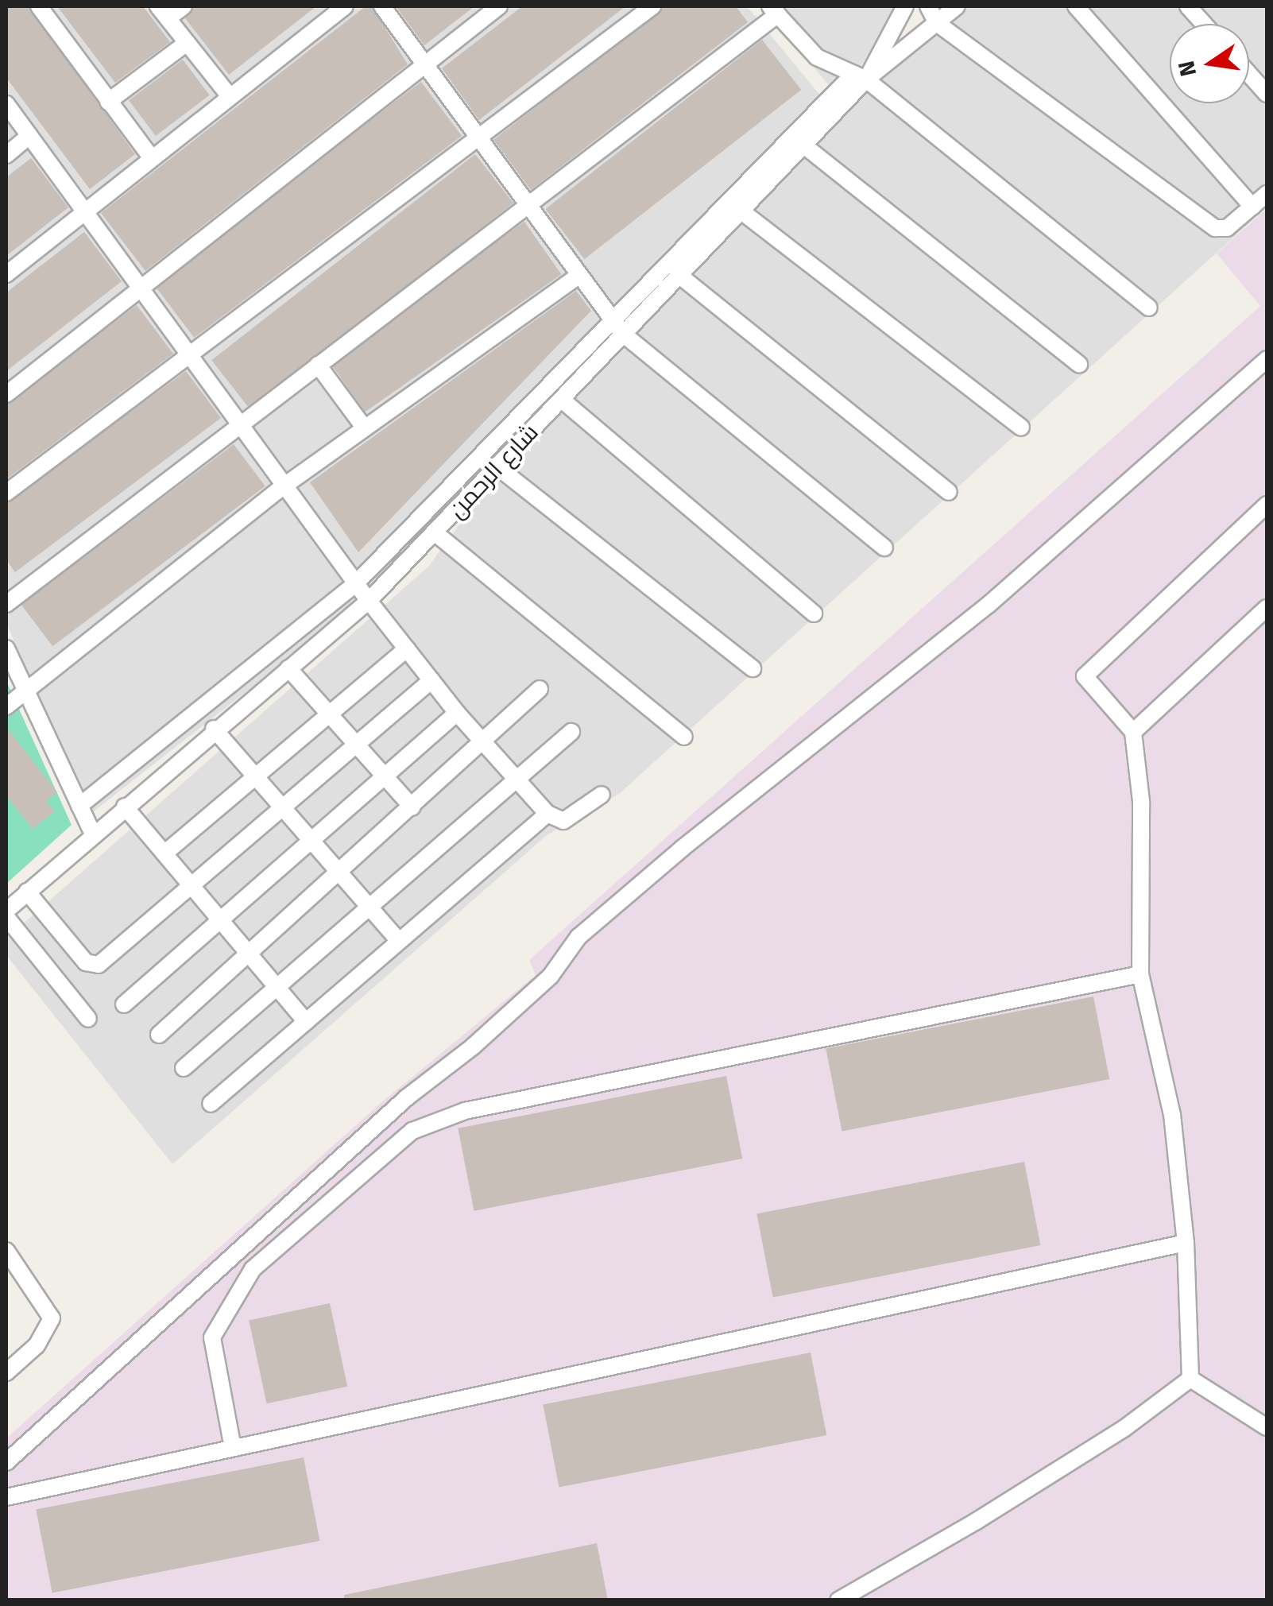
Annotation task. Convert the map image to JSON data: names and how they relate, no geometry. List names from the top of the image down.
{
  "streets": {
    "street": ["شارع الرحمن"]
  },
  "north": "left"
}
